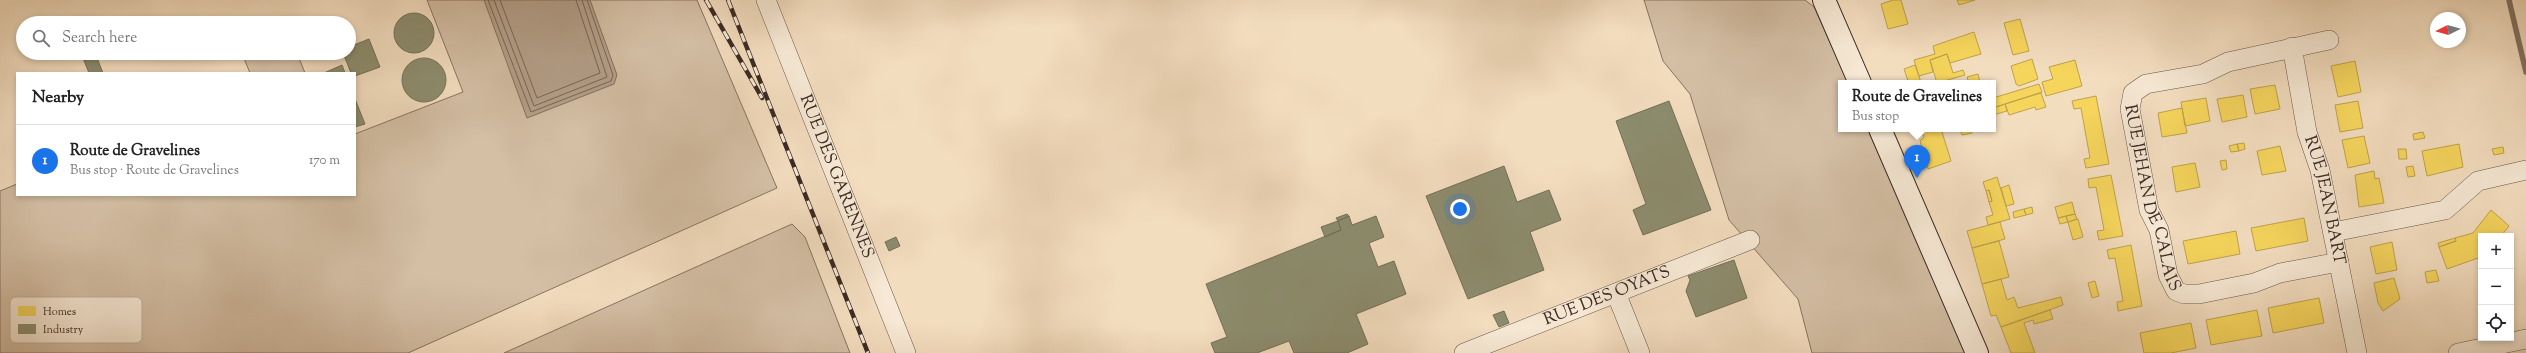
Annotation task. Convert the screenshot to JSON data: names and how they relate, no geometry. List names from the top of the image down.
{
  "streets": {
    "street": [
      "RUE DES GARENNES",
      "RUE JEHAN DE CALAIS",
      "RUE JEAN BART",
      "RUE DES OYATS"
    ]
  },
  "crossings": [
    ["RUE JEHAN DE CALAIS", "RUE JEAN BART"]
  ],
  "legend": ["Homes", "Industry"],
  "north": "left",
  "page": {
    "search": "Search here",
    "heading": "Nearby",
    "popup": ["Route de Gravelines", "Bus stop"],
    "list": [
      {
        "mark": "1",
        "name": "Route de Gravelines",
        "note": "Bus stop · Route de Gravelines",
        "value": "170 m"
      }
    ],
    "pins": "1",
    "map_buttons": ["+", "−"]
  }
}
